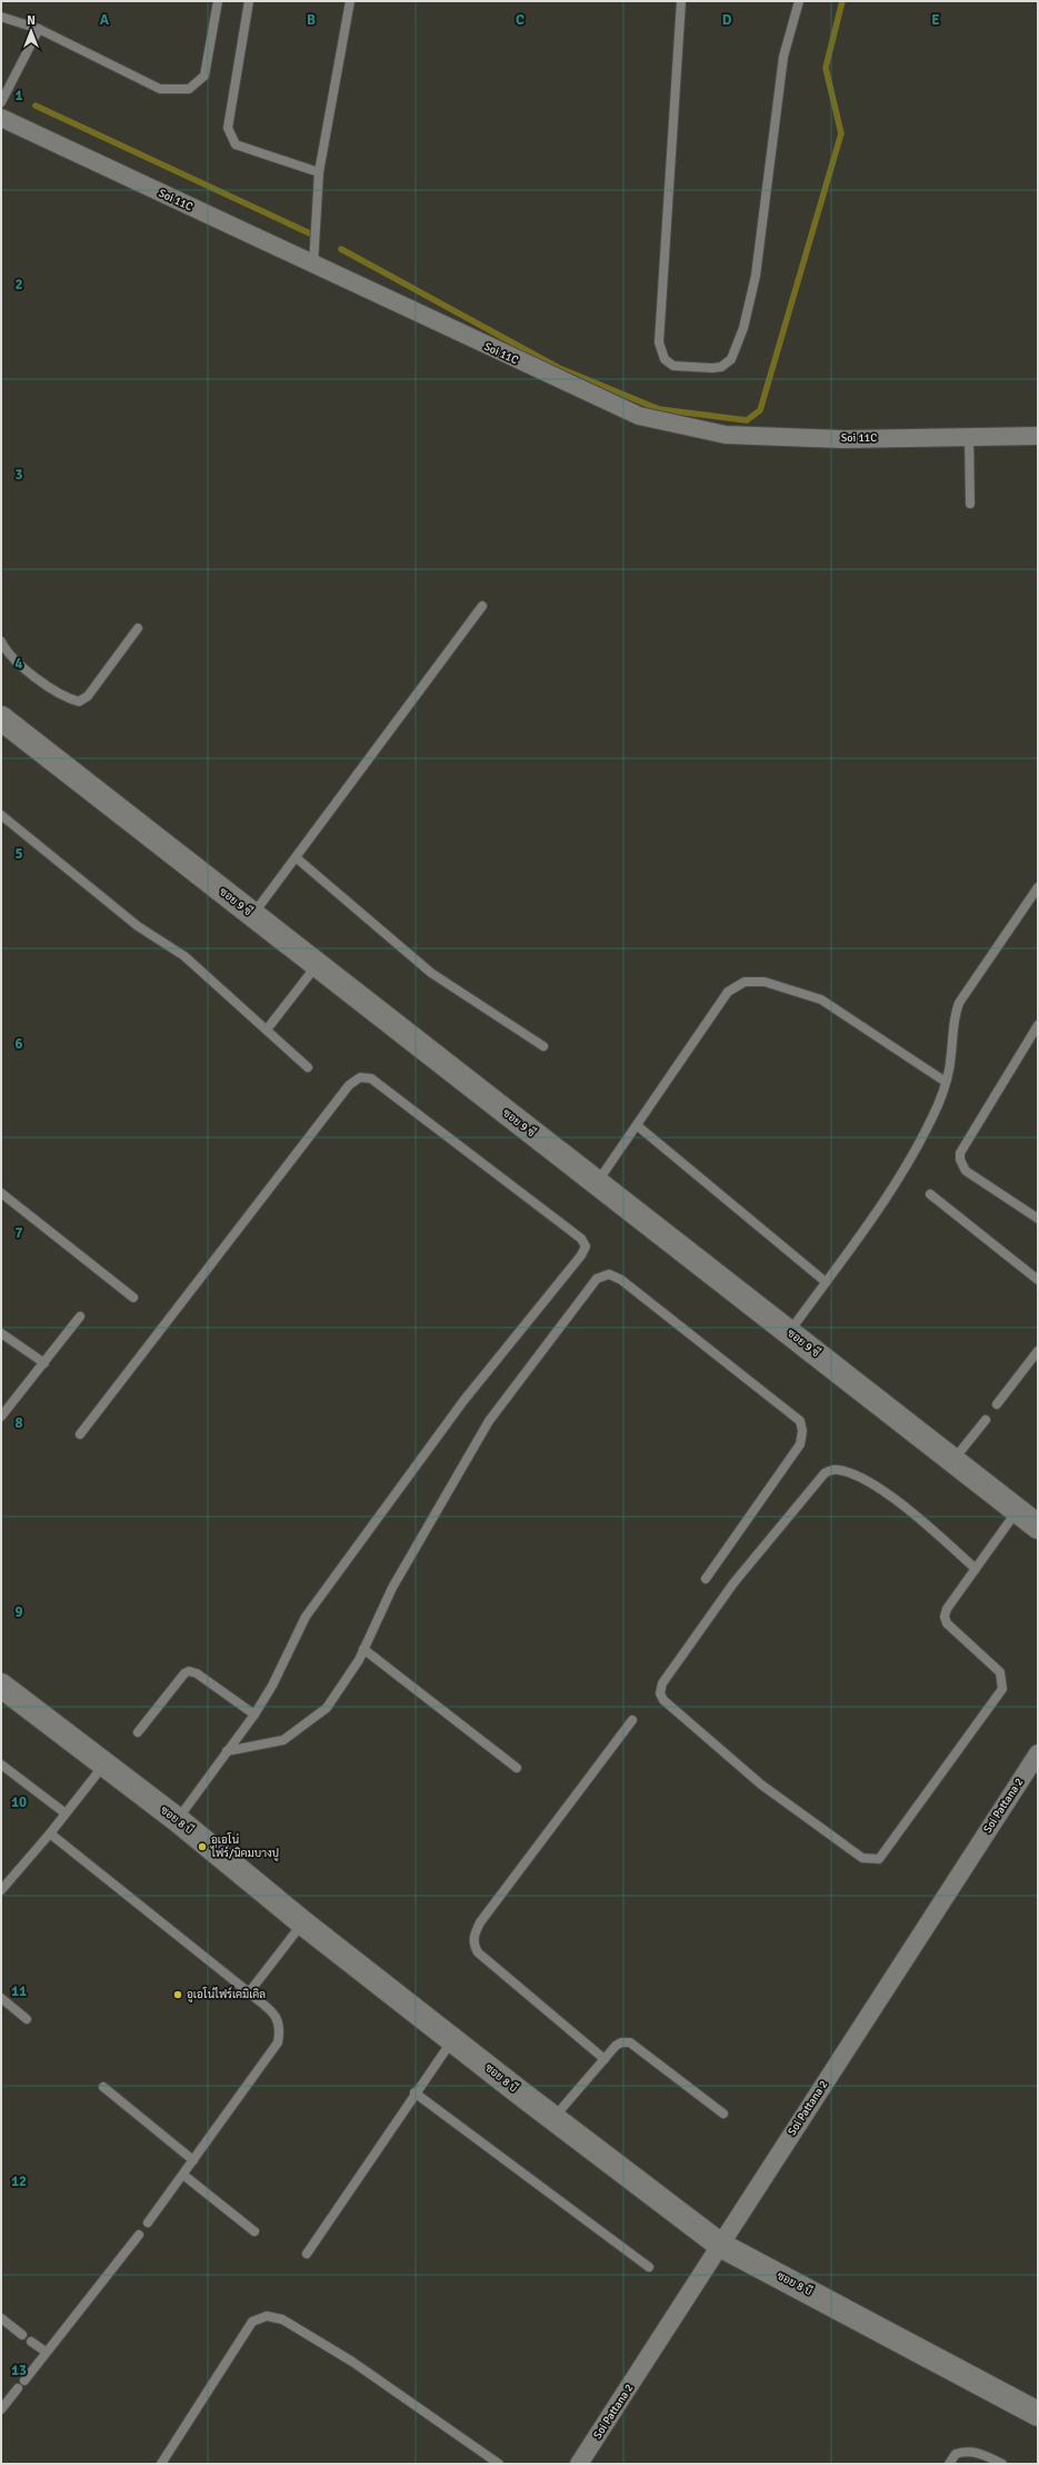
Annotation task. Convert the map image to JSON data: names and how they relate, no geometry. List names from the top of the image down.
{
  "streets": {
    "street": [
      "Soi 11C",
      "ซอย 9 ซี",
      "Soi Pattana 2",
      "ซอย 8 บี"
    ]
  },
  "crossings": [
    ["Soi Pattana 2", "ซอย 8 บี"]
  ],
  "places": ["อูเอโน่ ไฟร์/นิคมบางปู", "อูเอโน่ไฟร์เคมิเคิล"],
  "north": "top",
  "grid": {
    "columns": [
      "A",
      "B",
      "C",
      "D",
      "E"
    ],
    "rows": [
      "1",
      "2",
      "3",
      "4",
      "5",
      "6",
      "7",
      "8",
      "9",
      "10",
      "11",
      "12",
      "13"
    ]
  }
}
